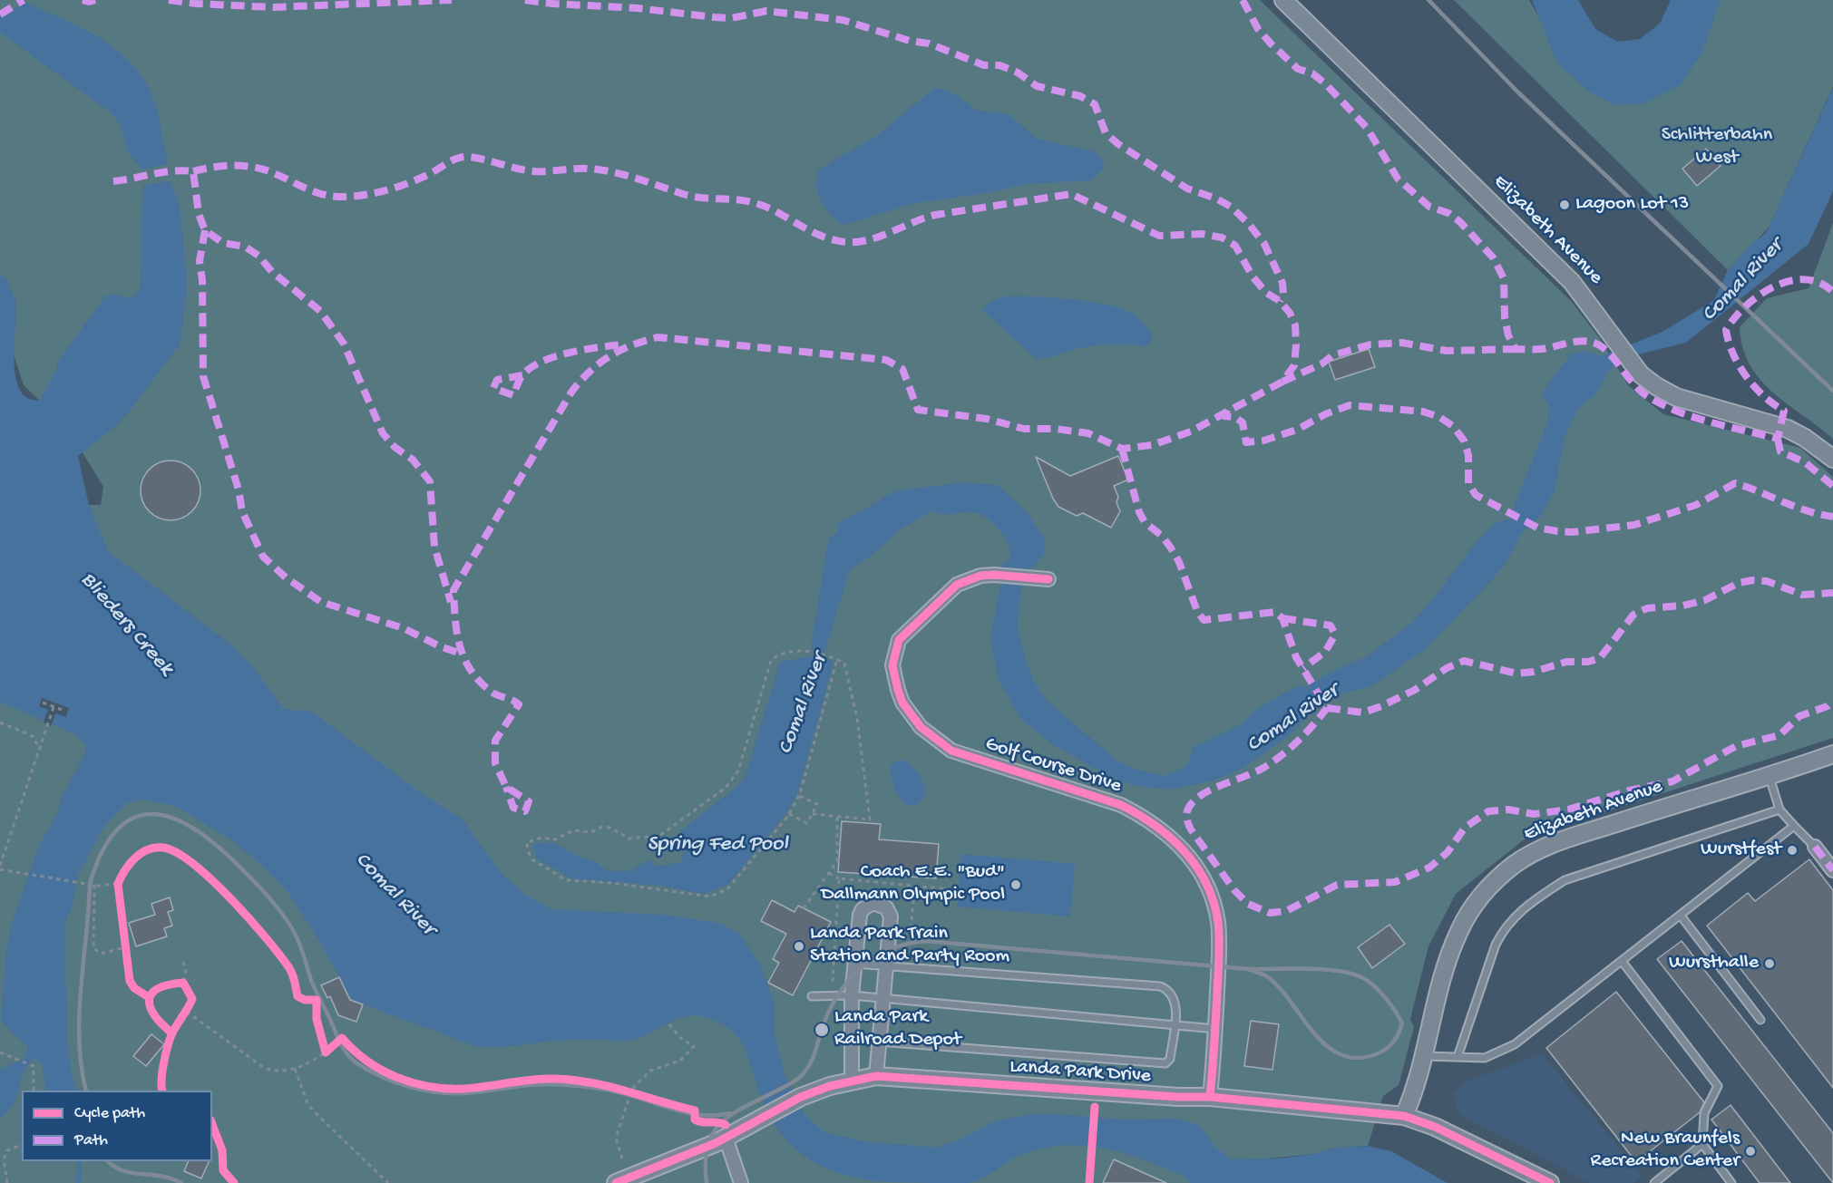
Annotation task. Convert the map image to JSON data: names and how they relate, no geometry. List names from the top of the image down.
{
  "streets": {
    "street": ["Elizabeth Avenue", "Golf Course Drive", "Landa Park Drive"]
  },
  "crossings": [
    ["Elizabeth Avenue", "Landa Park Drive"],
    ["Golf Course Drive", "Landa Park Drive"]
  ],
  "water": ["Comal River", "Blieders Creek", "Spring Fed Pool"],
  "parks": ["Schlitterbahn West"],
  "places": [
    "Lagoon Lot 13",
    "Wurstfest",
    "Coach E.E. \"Bud\" Dallmann Olympic Pool",
    "Landa Park Train Station and Party Room",
    "Wursthalle",
    "Landa Park Railroad Depot",
    "New Braunfels Recreation Center"
  ],
  "legend": ["Cycle path", "Path"]
}
